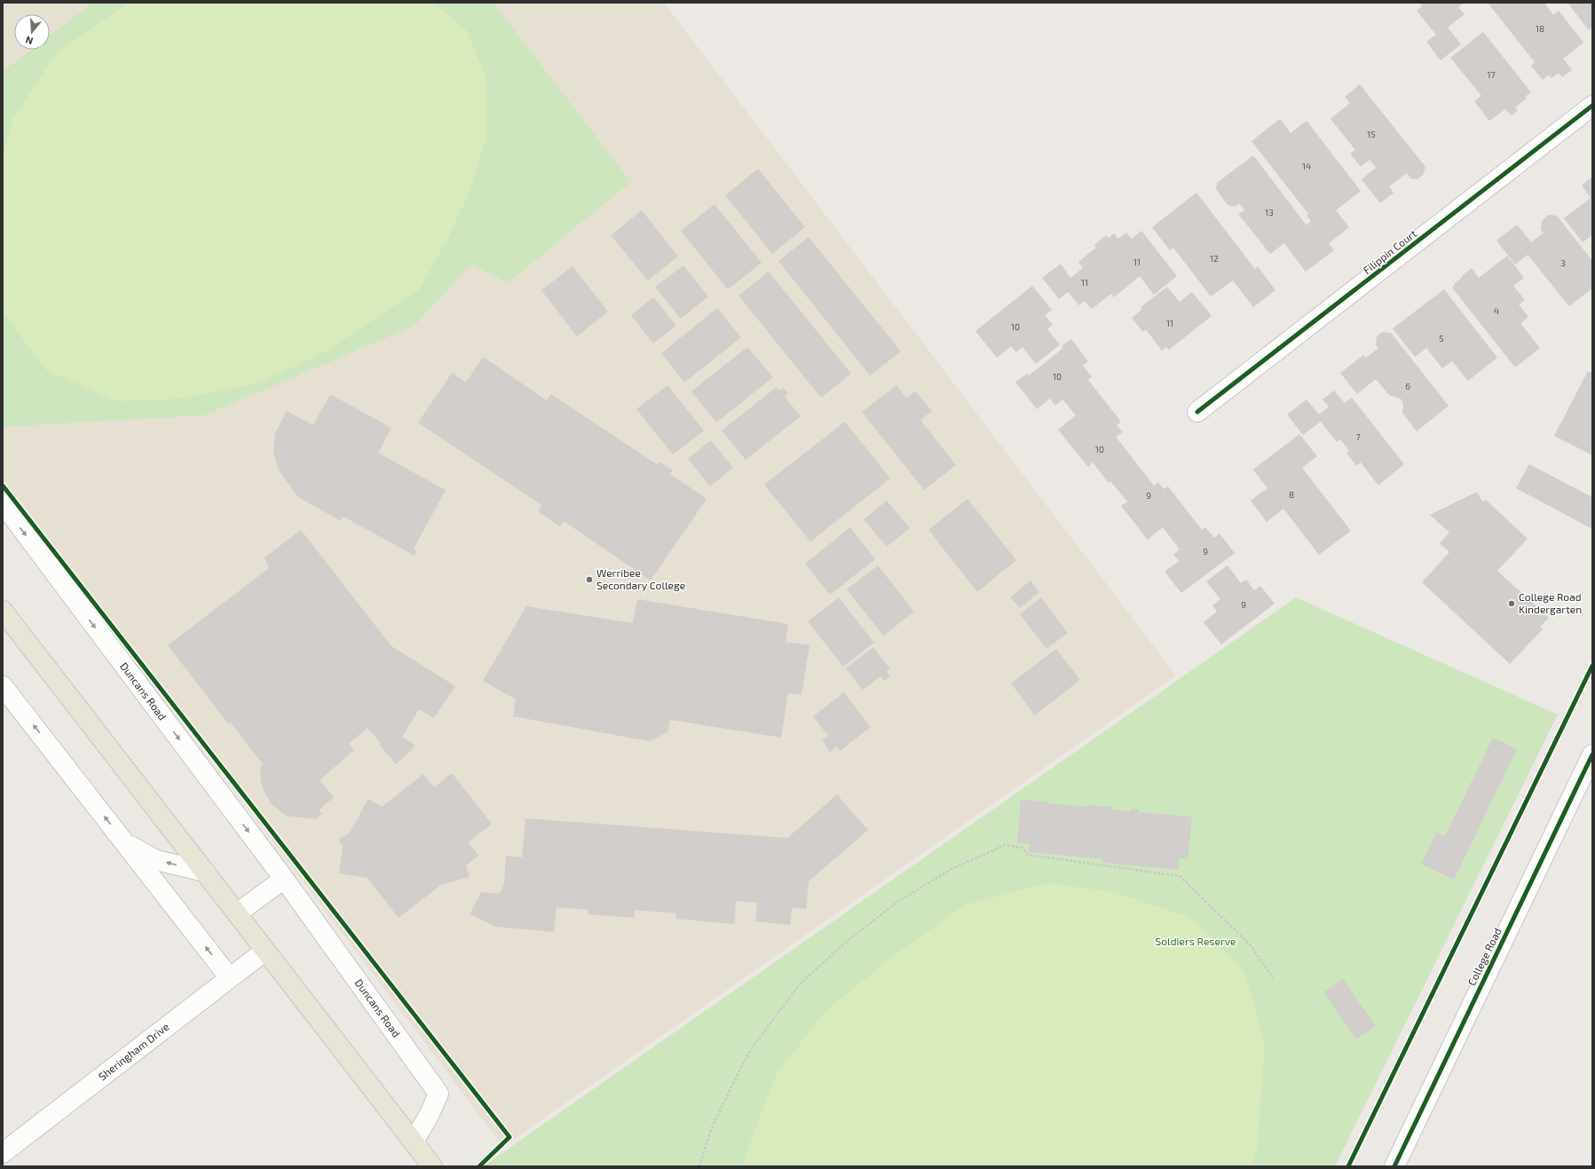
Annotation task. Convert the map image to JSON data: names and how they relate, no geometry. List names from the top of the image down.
{
  "streets": {
    "street": [
      "Filippin Court",
      "Duncans Road",
      "College Road",
      "Sheringham Drive"
    ]
  },
  "parks": ["Soldiers Reserve"],
  "places": ["Werribee Secondary College", "College Road Kindergarten"],
  "house_numbers": [
    "18",
    "17",
    "15",
    "14",
    "13",
    "12",
    "11",
    "3",
    "11",
    "4",
    "11",
    "10",
    "5",
    "10",
    "6",
    "7",
    "10",
    "8",
    "9",
    "9",
    "9"
  ],
  "north": "bottom"
}
